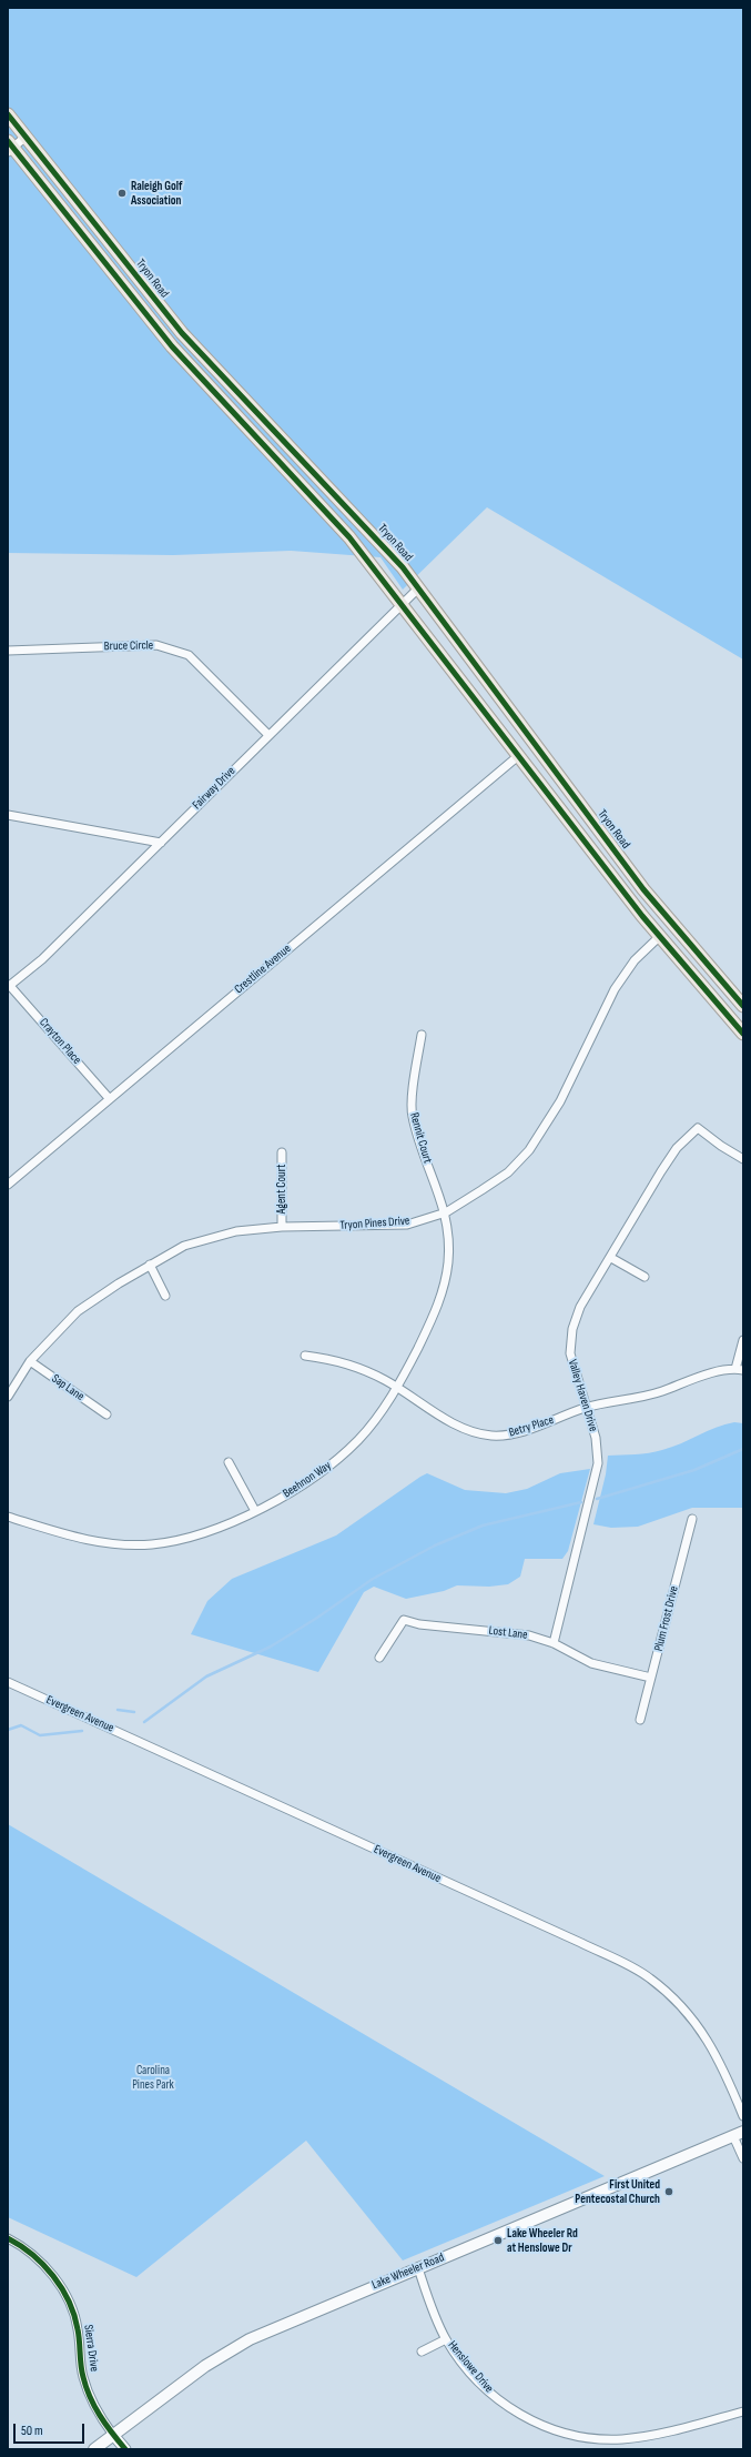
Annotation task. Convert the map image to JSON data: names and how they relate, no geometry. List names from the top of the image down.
{
  "streets": {
    "main road": ["Tryon Road", "Lake Wheeler Road"],
    "street": [
      "Bruce Circle",
      "Fairway Drive",
      "Crestline Avenue",
      "Crayton Place",
      "Rennit Court",
      "Agent Court",
      "Tryon Pines Drive",
      "Sap Lane",
      "Valley Haven Drive",
      "Betry Place",
      "Beehnon Way",
      "Plum Frost Drive",
      "Lost Lane",
      "Evergreen Avenue",
      "Sierra Drive",
      "Henslowe Drive"
    ]
  },
  "crossings": [
    ["Tryon Road", "Fairway Drive"],
    ["Bruce Circle", "Fairway Drive"],
    ["Fairway Drive", "Crayton Place"],
    ["Crestline Avenue", "Crayton Place"],
    ["Rennit Court", "Tryon Pines Drive"],
    ["Rennit Court", "Beehnon Way"],
    ["Agent Court", "Tryon Pines Drive"],
    ["Tryon Pines Drive", "Sap Lane"],
    ["Tryon Pines Drive", "Beehnon Way"],
    ["Valley Haven Drive", "Betry Place"],
    ["Valley Haven Drive", "Lost Lane"],
    ["Betry Place", "Beehnon Way"],
    ["Plum Frost Drive", "Lost Lane"],
    ["Lake Wheeler Road", "Sierra Drive"],
    ["Lake Wheeler Road", "Henslowe Drive"]
  ],
  "parks": ["Carolina Pines Park"],
  "places": ["Raleigh Golf Association", "First United Pentecostal Church", "Lake Wheeler Rd at Henslowe Dr"],
  "scale_bar": "50 m"
}
